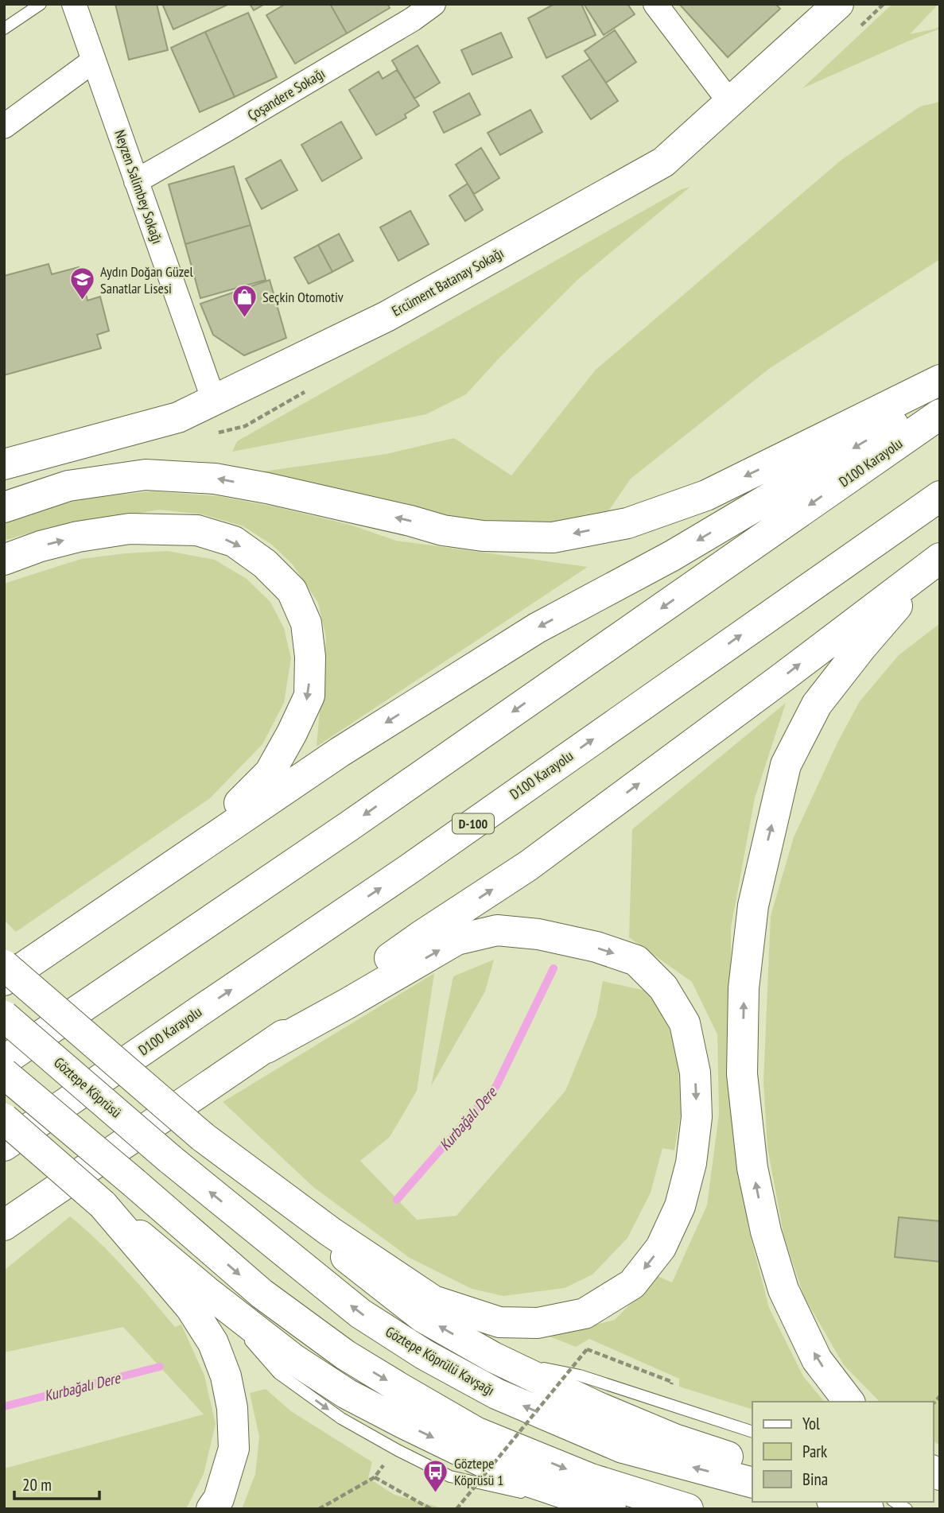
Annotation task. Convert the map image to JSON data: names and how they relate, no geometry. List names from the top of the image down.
{
  "streets": {
    "main road": [
      "Ercüment Batanay Sokağı",
      "D100 Karayolu",
      "D-100",
      "Göztepe Köprüsü",
      "Göztepe Köprülü Kavşağı"
    ],
    "street": ["Çoşandere Sokağı", "Neyzen Salimbey Sokağı"]
  },
  "crossings": [
    ["Çoşandere Sokağı", "Neyzen Salimbey Sokağı"],
    ["Neyzen Salimbey Sokağı", "Ercüment Batanay Sokağı"],
    ["Göztepe Köprüsü", "Göztepe Köprülü Kavşağı"]
  ],
  "water": ["Kurbağalı Dere"],
  "places": {
    "school or university": ["Aydın Doğan Güzel Sanatlar Lisesi"],
    "shop": ["Seçkin Otomotiv"],
    "bus stop": ["Göztepe Köprüsü 1"]
  },
  "legend": ["Yol", "Park", "Bina"],
  "scale_bar": "20 m"
}
